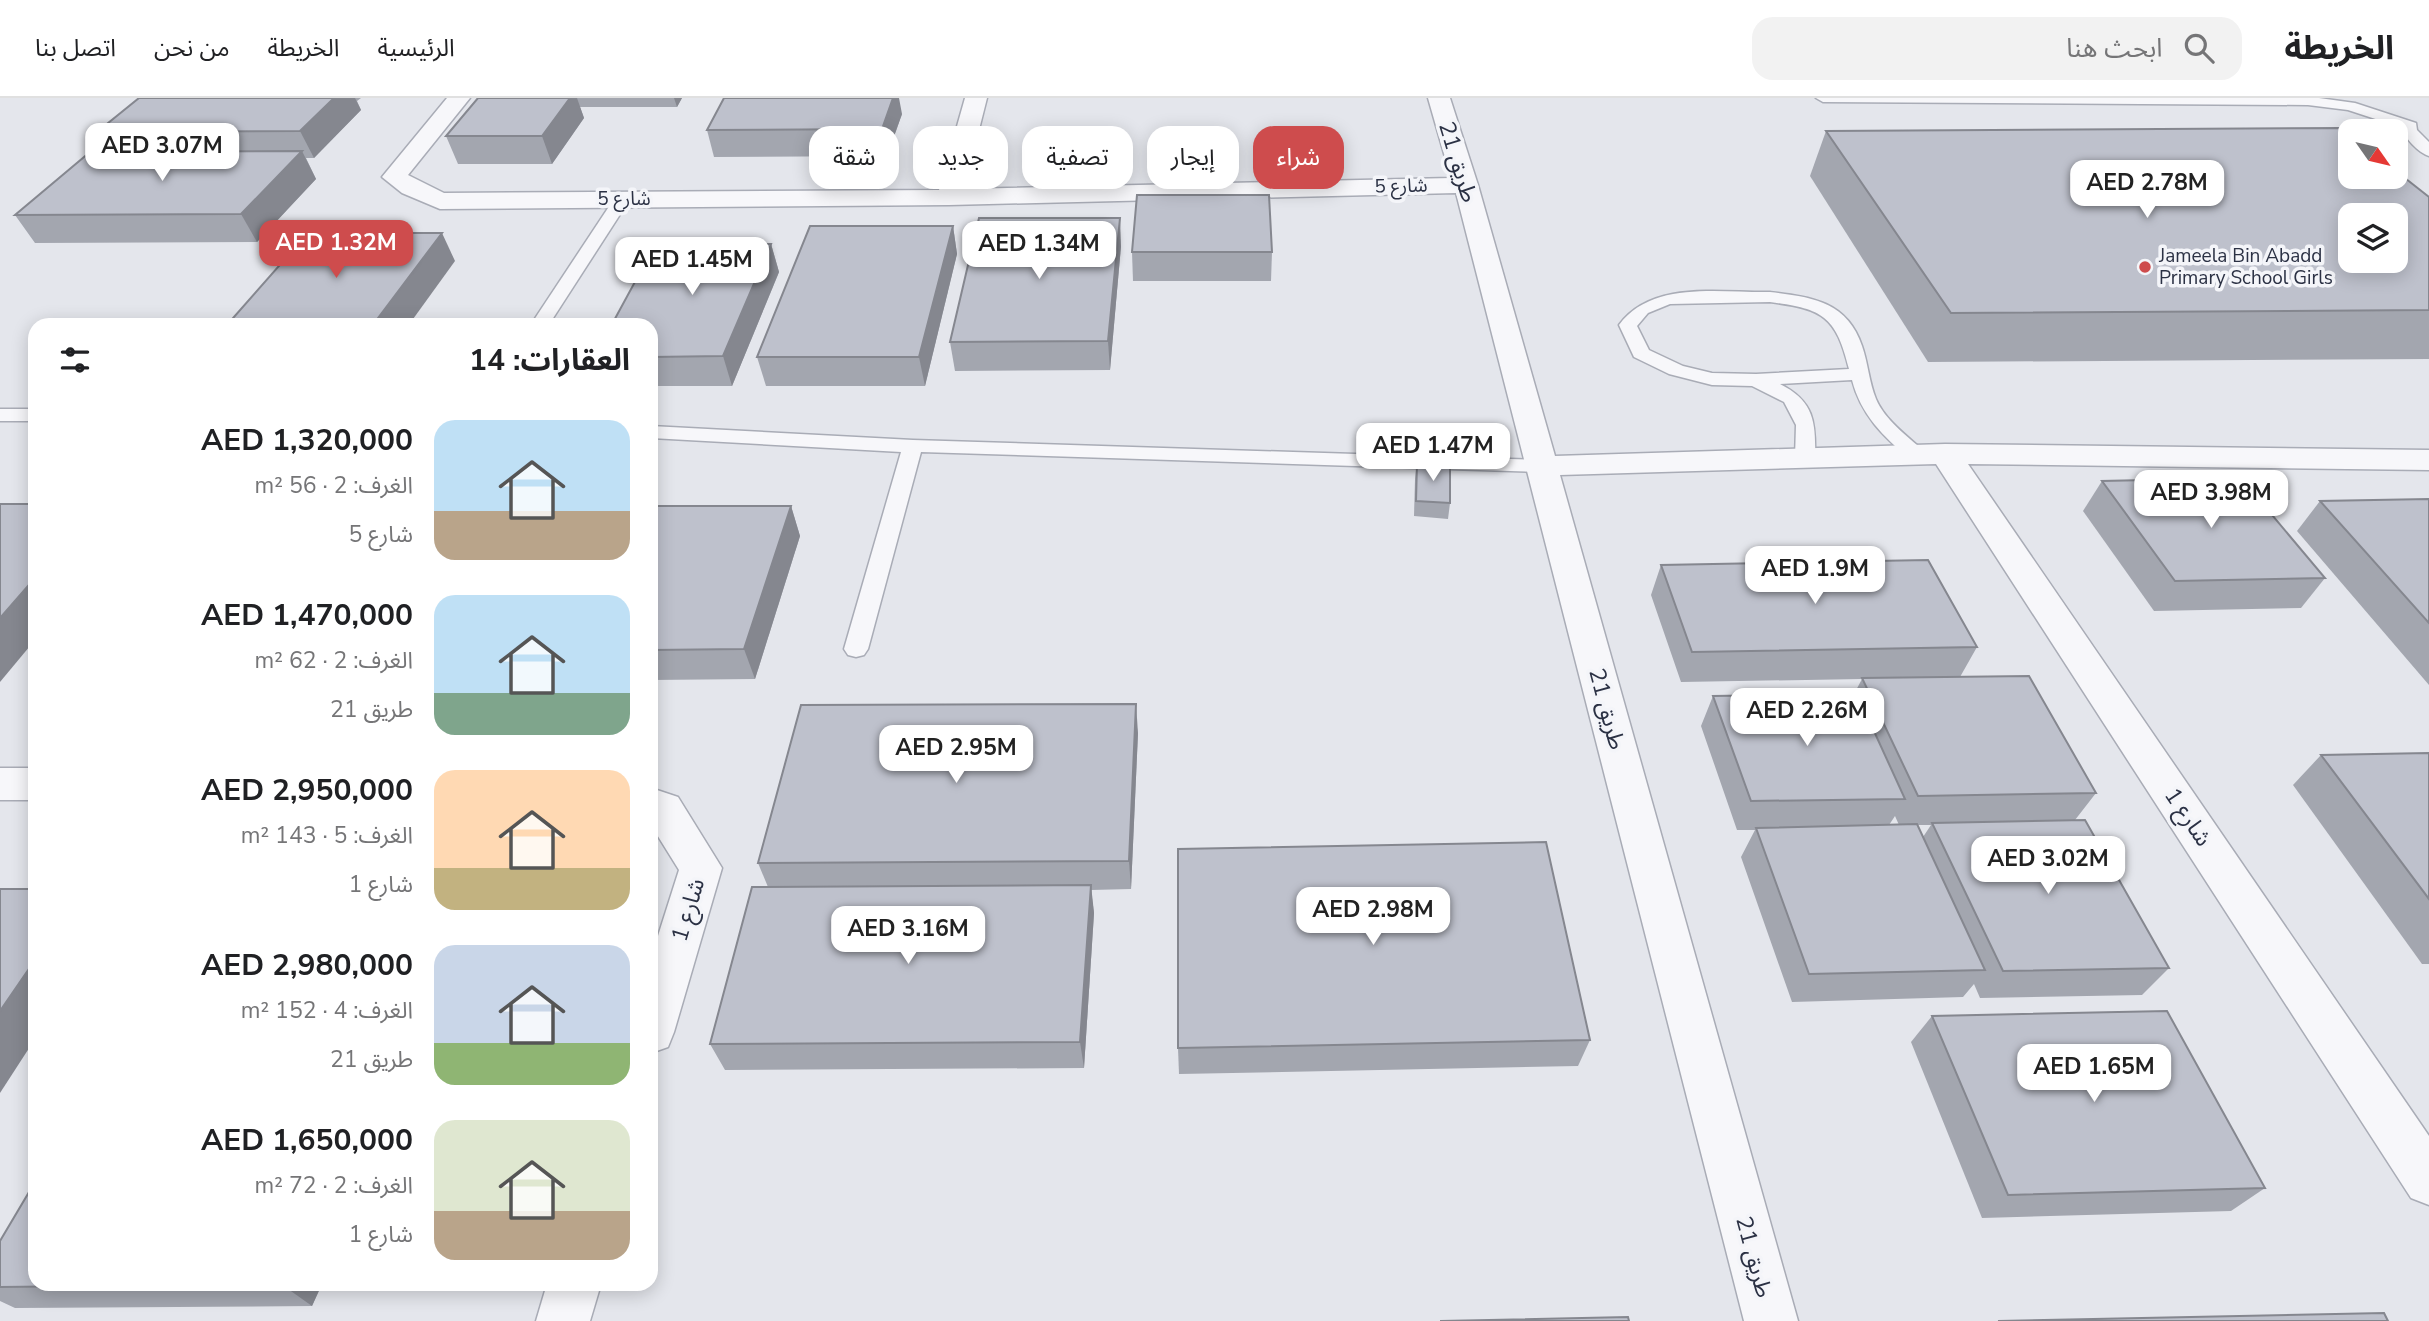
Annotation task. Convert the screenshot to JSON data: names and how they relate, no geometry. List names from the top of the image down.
{
  "streets": {
    "street": ["طريق 21", "شارع 5", "شارع 1"]
  },
  "crossings": [
    ["طريق 21", "شارع 5"]
  ],
  "places": ["Jameela Bin Abadd Primary School Girls"],
  "north": "bottom right",
  "page": {
    "header": "الخريطة",
    "search": "ابحث هنا",
    "nav": [
      "الرئيسية",
      "الخريطة",
      "من نحن",
      "اتصل بنا"
    ],
    "price": [
      "AED 3.07M",
      "AED 2.78M",
      "AED 1.32M",
      "AED 1.34M",
      "AED 1.45M",
      "AED 1.47M",
      "AED 3.98M",
      "AED 1.9M",
      "AED 2.26M",
      "AED 2.95M",
      "AED 3.02M",
      "AED 2.98M",
      "AED 3.16M",
      "AED 1.65M"
    ],
    "chip": [
      "شراء",
      "إيجار",
      "تصفية",
      "جديد",
      "شقة"
    ],
    "heading": "العقارات: 14",
    "list": [
      {
        "name": "AED 1,320,000",
        "note": "الغرف: 2 · 56 m² · شارع 5"
      },
      {
        "name": "AED 1,470,000",
        "note": "الغرف: 2 · 62 m² · طريق 21"
      },
      {
        "name": "AED 2,950,000",
        "note": "الغرف: 5 · 143 m² · شارع 1"
      },
      {
        "name": "AED 2,980,000",
        "note": "الغرف: 4 · 152 m² · طريق 21"
      },
      {
        "name": "AED 1,650,000",
        "note": "الغرف: 2 · 72 m² · شارع 1"
      }
    ]
  }
}
